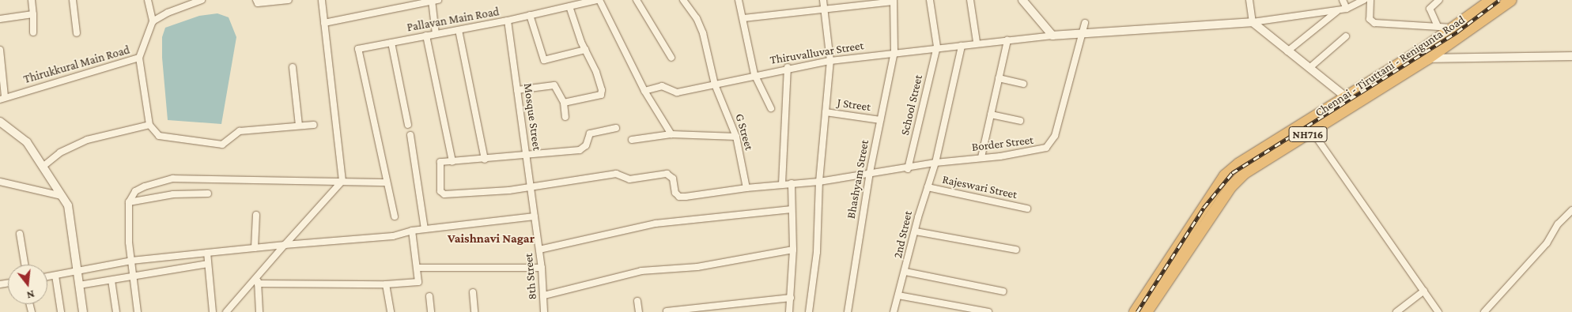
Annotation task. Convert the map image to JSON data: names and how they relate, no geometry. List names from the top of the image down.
{
  "streets": {
    "highway": ["Chennai - Tiruttani - Renigunta Road", "NH716"],
    "street": [
      "Pallavan Main Road",
      "Thiruvalluvar Street",
      "Thirukkural Main Road",
      "J Street",
      "School Street",
      "Mosque Street",
      "G Street",
      "Border Street",
      "Bhashyam Street",
      "Rajeswari Street",
      "2nd Street",
      "8th Street"
    ]
  },
  "crossings": [
    ["Pallavan Main Road", "Mosque Street"],
    ["Thiruvalluvar Street", "School Street"],
    ["Thiruvalluvar Street", "G Street"],
    ["Thiruvalluvar Street", "Bhashyam Street"],
    ["Thiruvalluvar Street", "2nd Street"],
    ["J Street", "Bhashyam Street"],
    ["School Street", "Border Street"],
    ["Mosque Street", "Border Street"],
    ["Mosque Street", "8th Street"],
    ["G Street", "Border Street"],
    ["Border Street", "Bhashyam Street"],
    ["Border Street", "2nd Street"],
    ["Rajeswari Street", "2nd Street"]
  ],
  "districts": ["Vaishnavi Nagar"],
  "north": "bottom"
}
